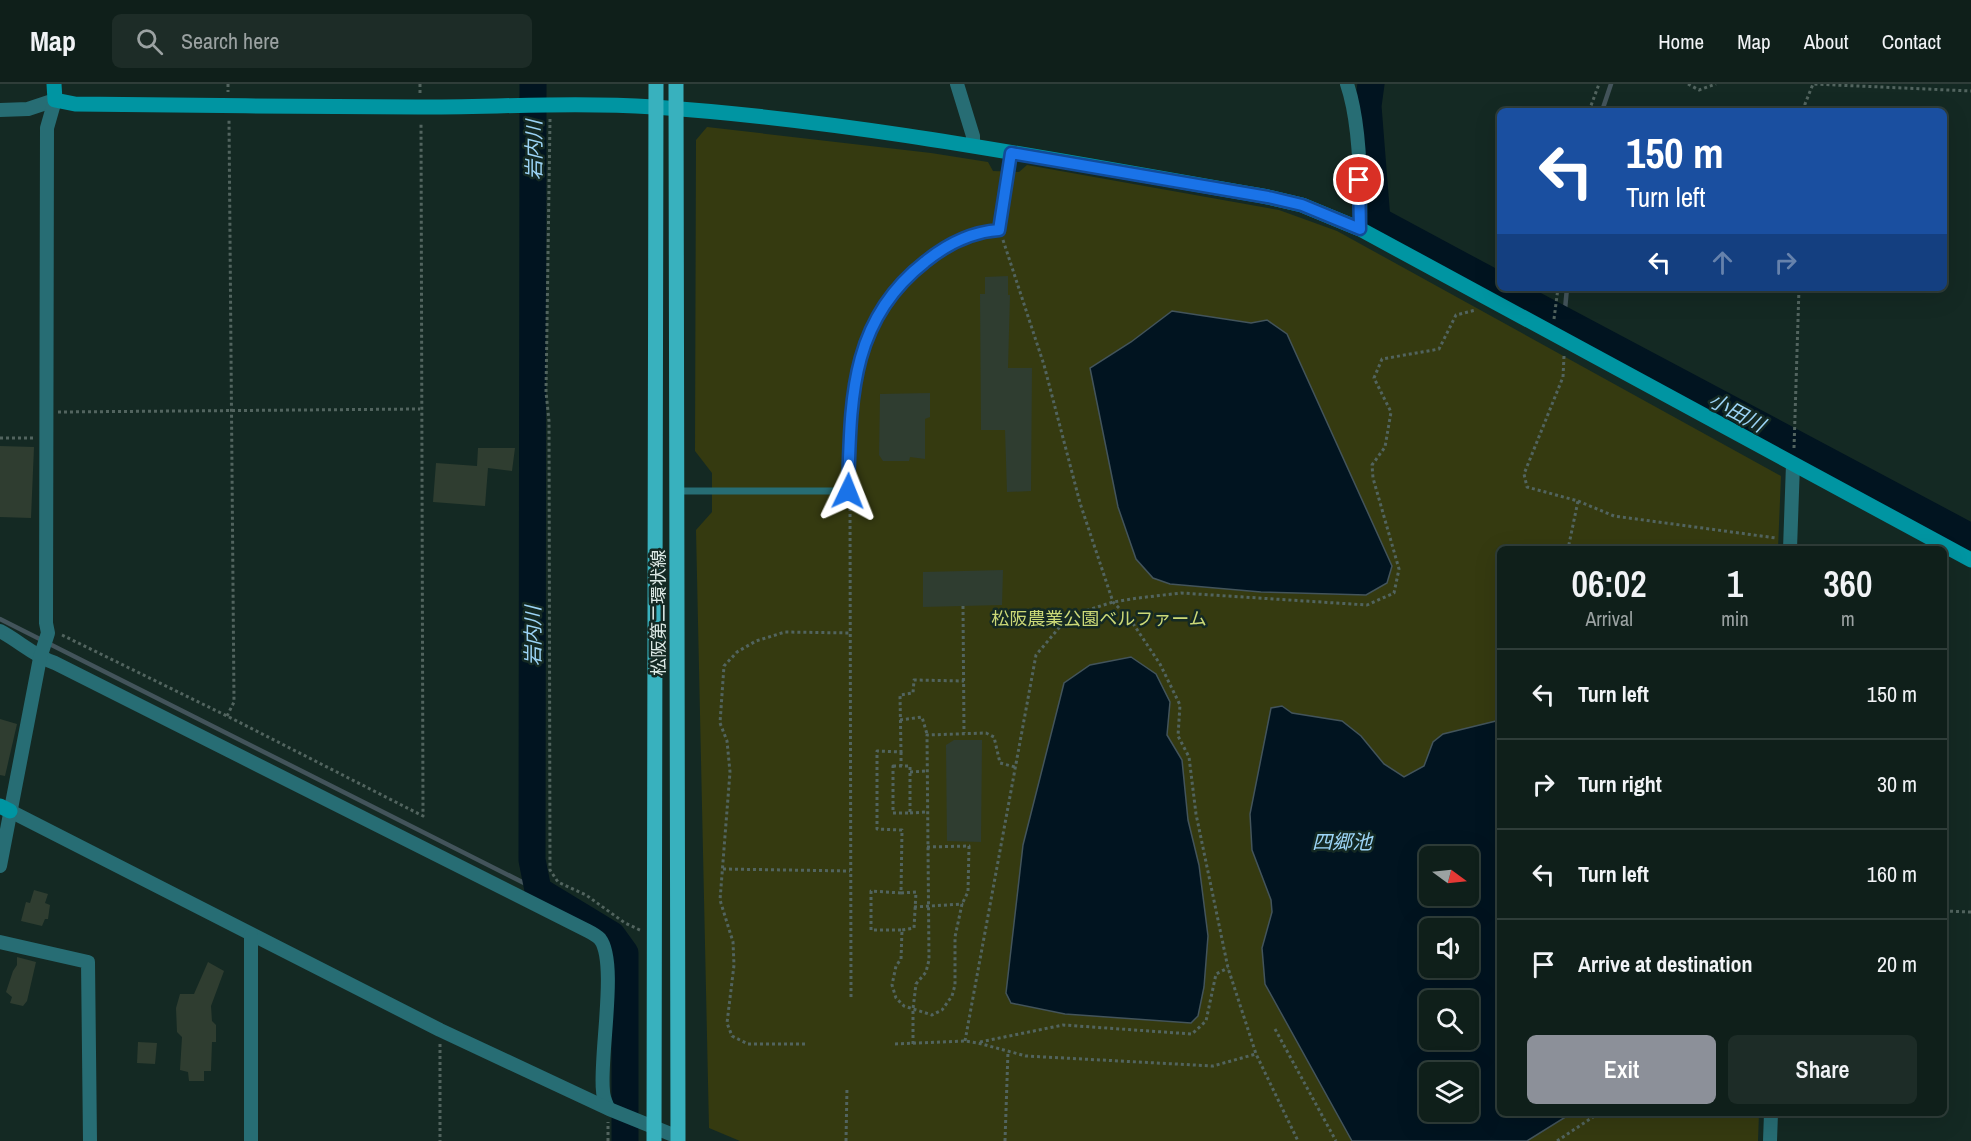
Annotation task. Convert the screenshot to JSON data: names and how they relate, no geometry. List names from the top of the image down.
{
  "streets": {
    "main road": ["松阪第二環状線"]
  },
  "water": ["岩内川", "小田川", "四郷池"],
  "parks": ["松阪農業公園ベルファーム"],
  "north": "right",
  "page": {
    "header": "Map",
    "search": "Search here",
    "nav": [
      "Home",
      "Map",
      "About",
      "Contact"
    ],
    "turn": ["150 m", "Turn left"],
    "eta": [
      "06:02",
      "Arrival",
      "1",
      "min",
      "360",
      "m"
    ],
    "list": [
      {
        "name": "Turn left",
        "value": "150 m"
      },
      {
        "name": "Turn right",
        "value": "30 m"
      },
      {
        "name": "Turn left",
        "value": "160 m"
      },
      {
        "name": "Arrive at destination",
        "value": "20 m"
      }
    ],
    "buttons": ["Exit", "Share"]
  }
}
